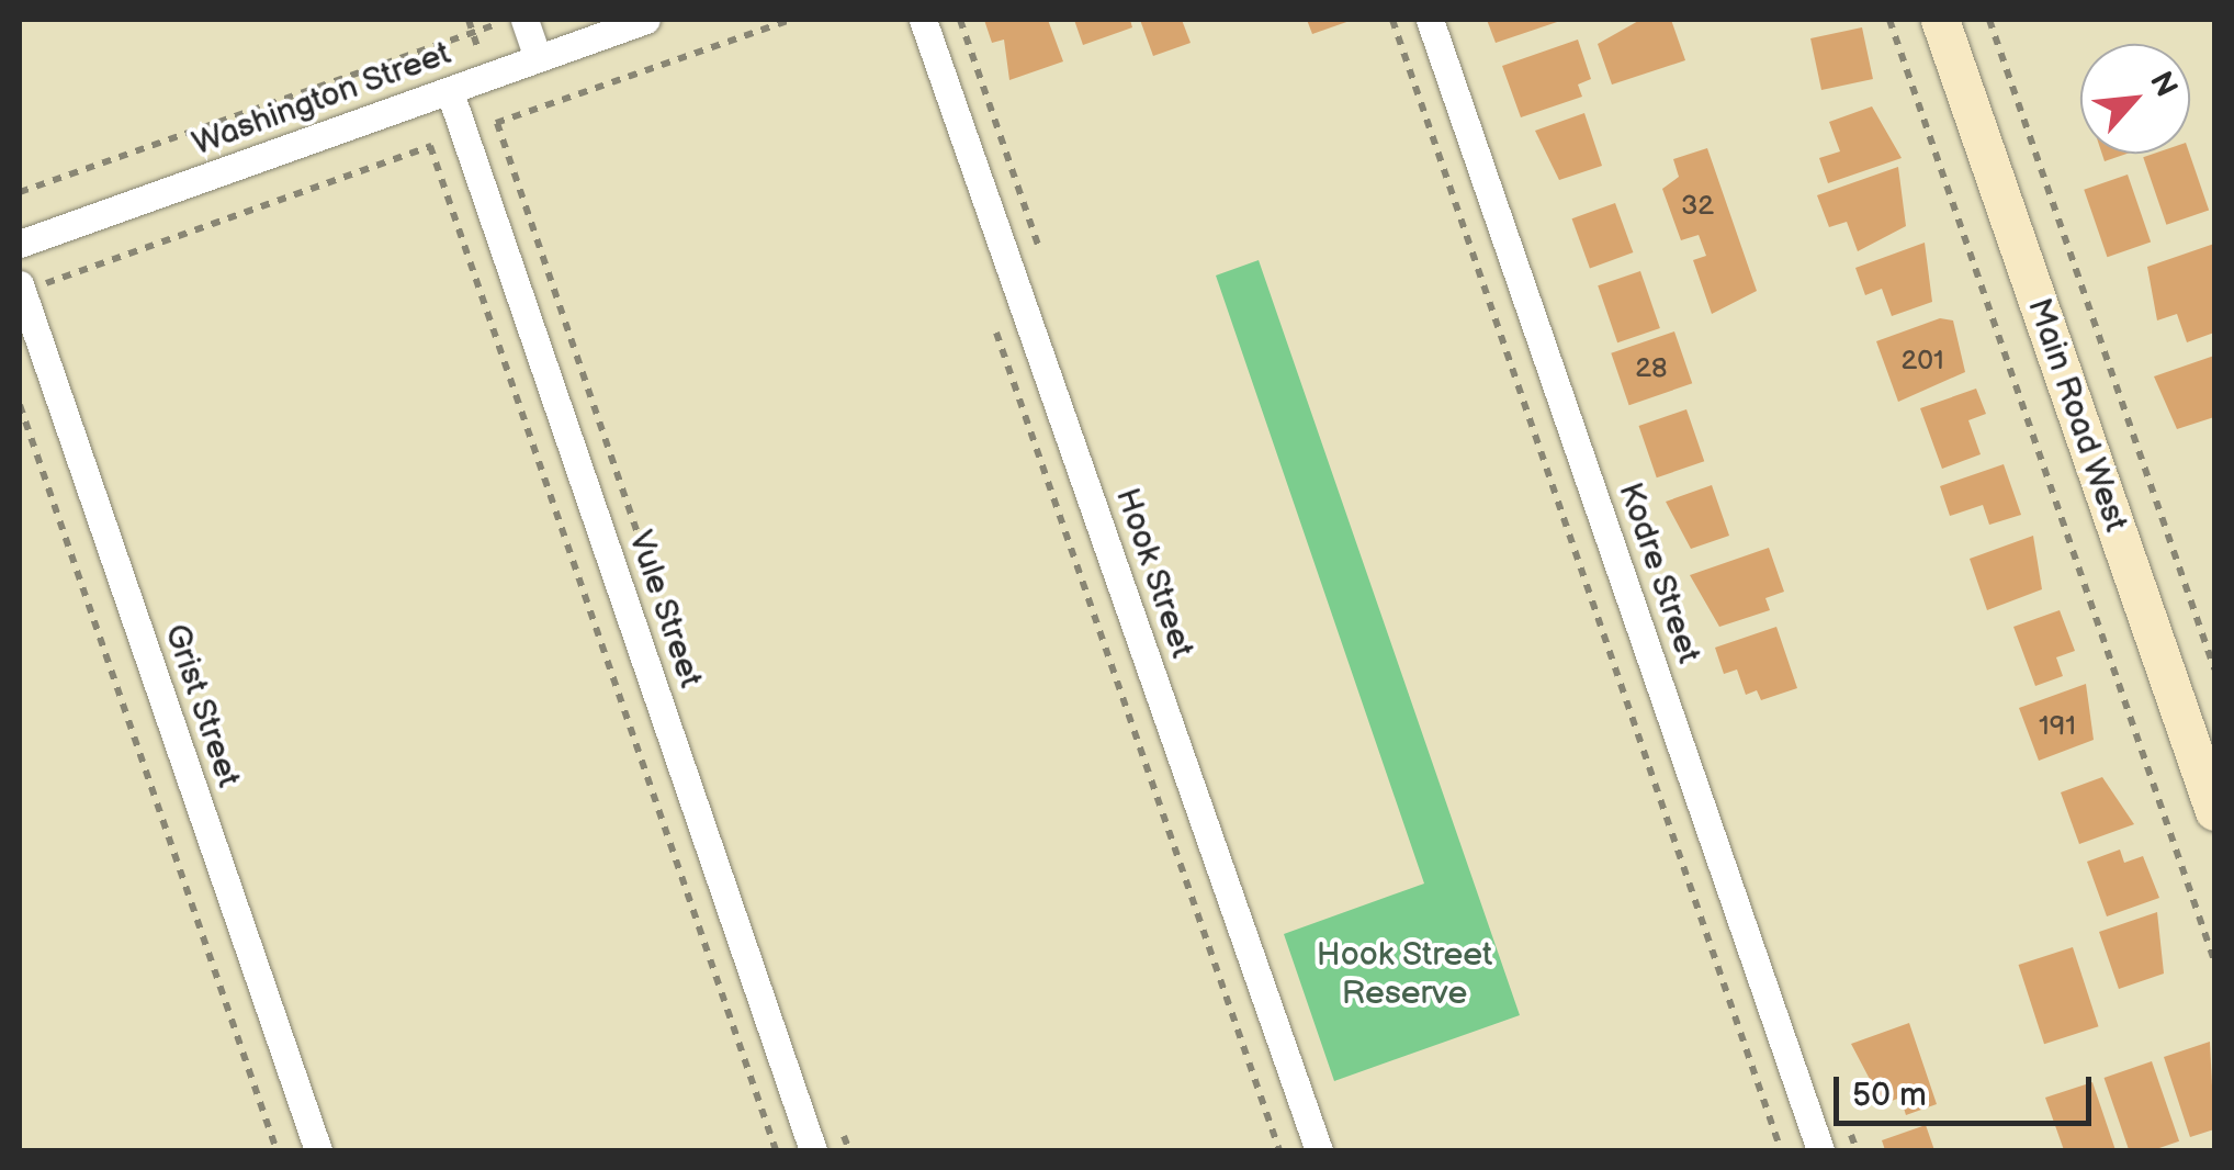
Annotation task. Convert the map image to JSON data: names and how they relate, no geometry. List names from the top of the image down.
{
  "streets": {
    "main road": ["Main Road West"],
    "street": [
      "Washington Street",
      "Hook Street",
      "Kodre Street",
      "Vule Street",
      "Grist Street"
    ]
  },
  "crossings": [
    ["Washington Street", "Vule Street"]
  ],
  "parks": ["Hook Street Reserve"],
  "house_numbers": [
    "32",
    "201",
    "28",
    "191"
  ],
  "scale_bar": "50 m",
  "north": "top right"
}
